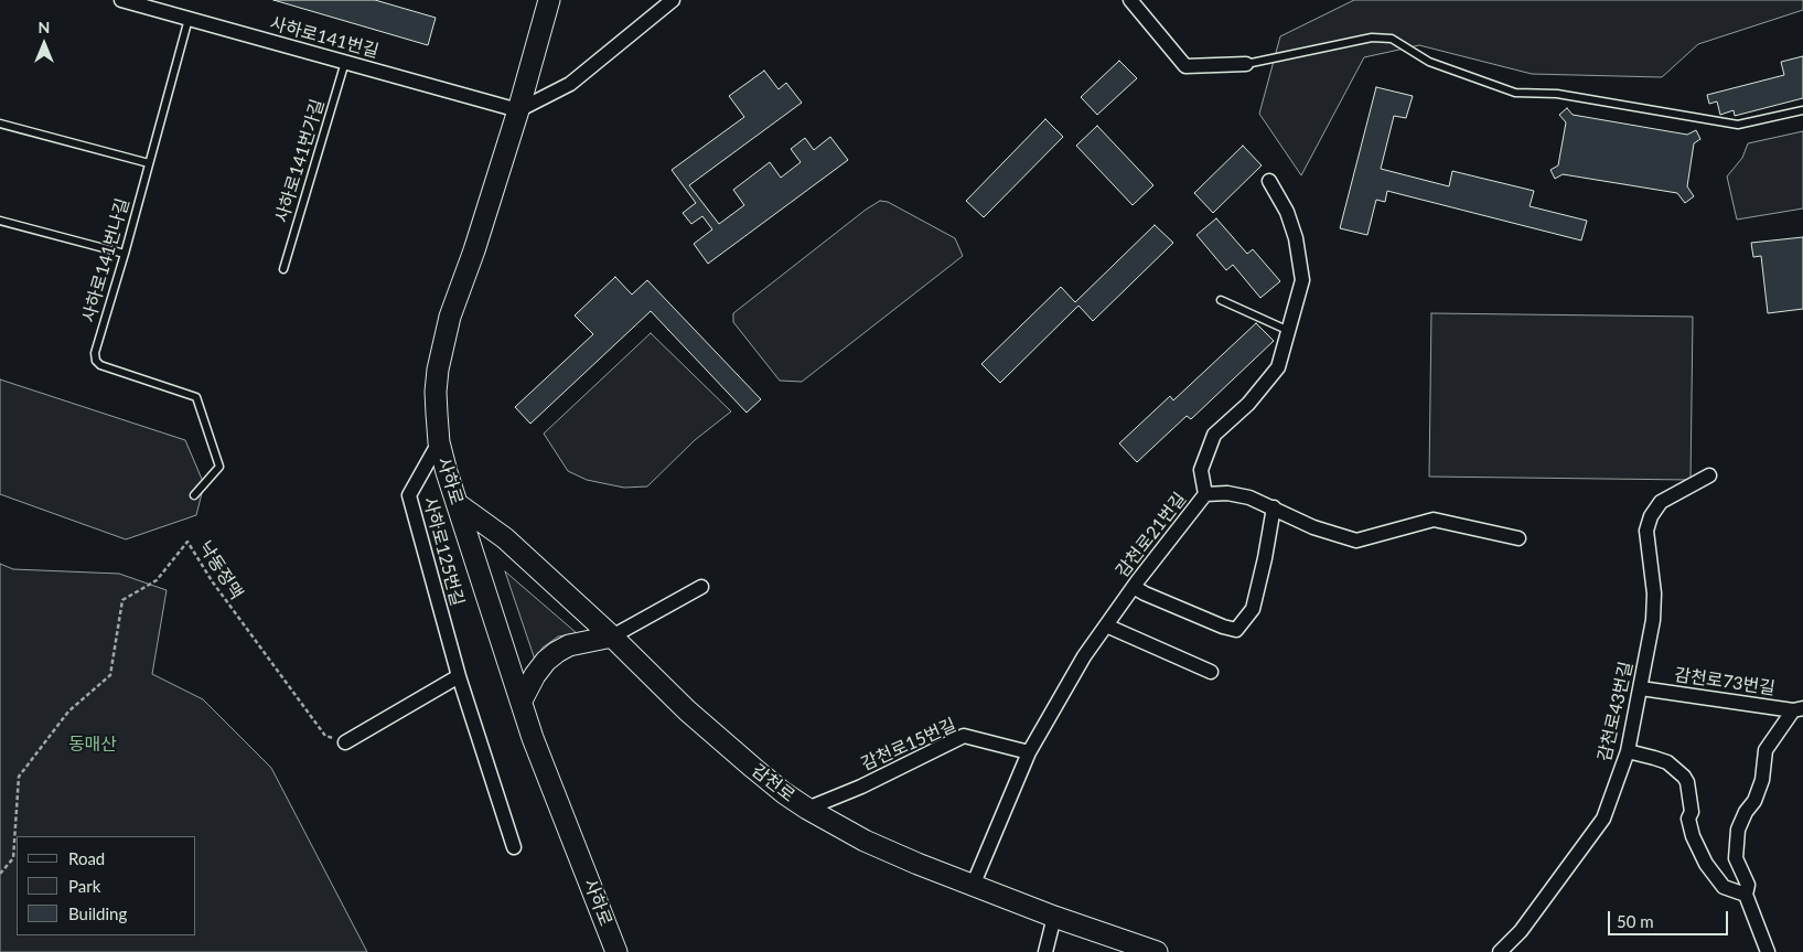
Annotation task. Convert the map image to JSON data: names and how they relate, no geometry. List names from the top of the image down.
{
  "streets": {
    "street": [
      "사하로141번길",
      "사하로",
      "감천로21번길",
      "사하로125번길",
      "감천로73번길",
      "감천로43번길",
      "감천로15번길",
      "감천로"
    ],
    "lane": ["사하로141번가길", "사하로141번나길"],
    "path": ["낙동정맥"]
  },
  "crossings": [
    ["사하로141번길", "사하로141번가길"],
    ["사하로141번길", "사하로141번나길"],
    ["사하로141번길", "사하로"],
    ["사하로", "사하로125번길"],
    ["사하로", "감천로"],
    ["감천로21번길", "감천로15번길"],
    ["감천로21번길", "감천로"],
    ["감천로73번길", "감천로43번길"],
    ["감천로15번길", "감천로"]
  ],
  "parks": ["동매산"],
  "legend": ["Road", "Park", "Building"],
  "scale_bar": "50 m",
  "north": "top"
}
